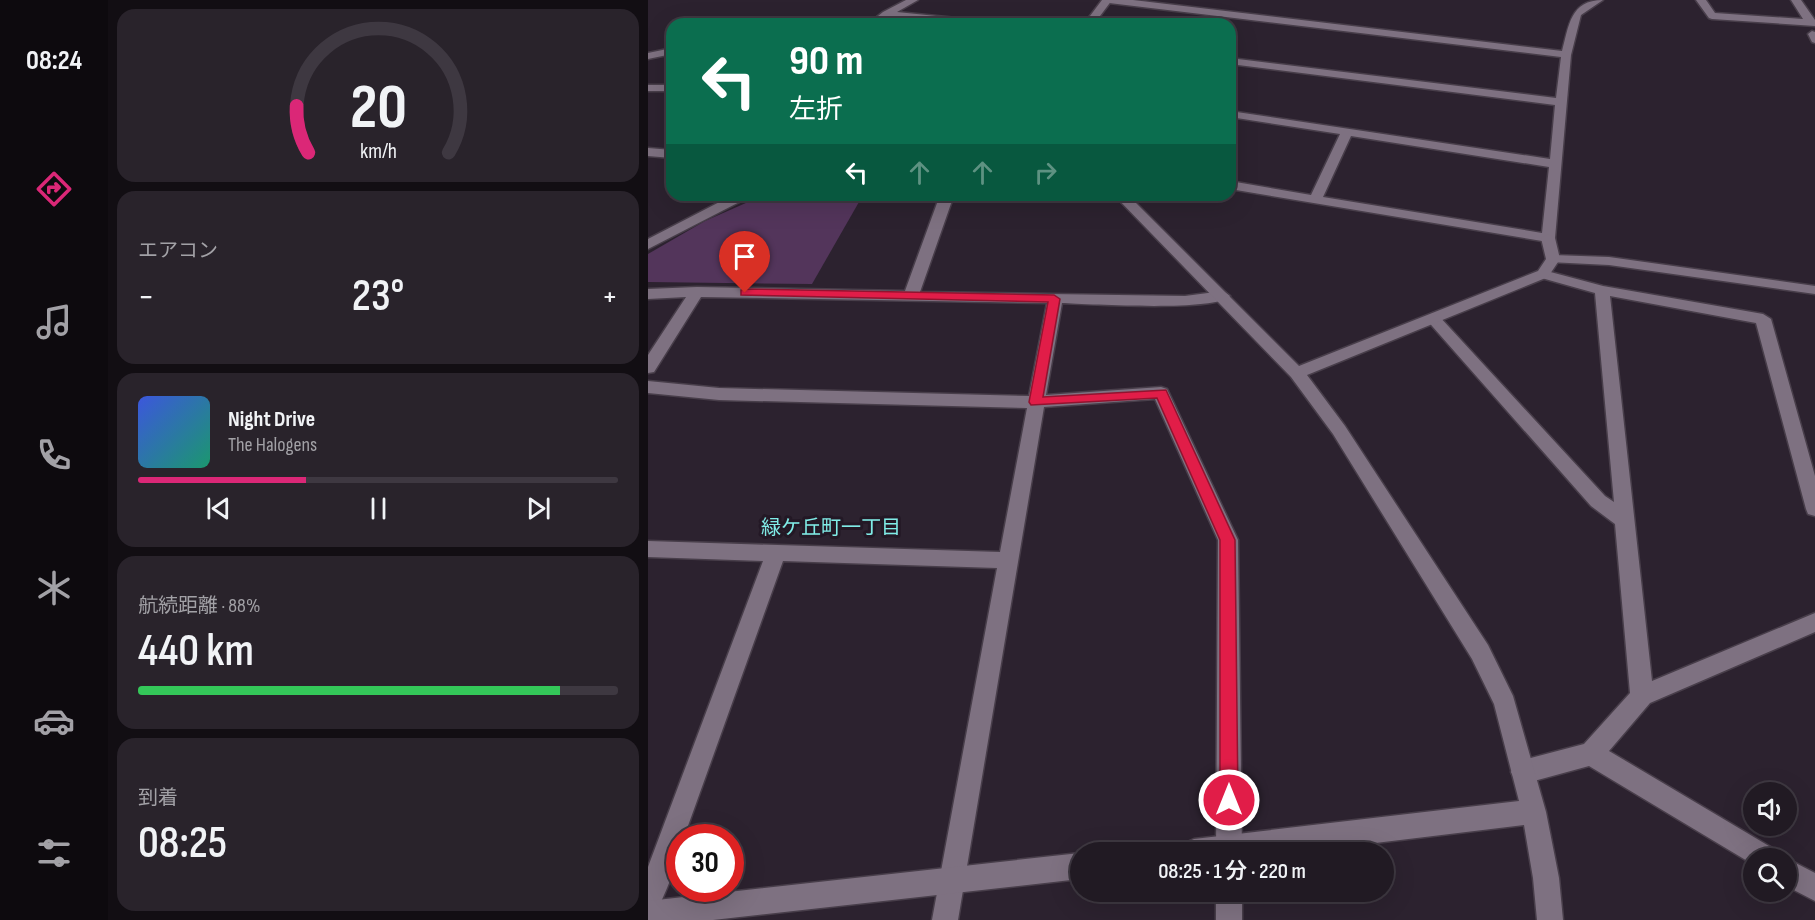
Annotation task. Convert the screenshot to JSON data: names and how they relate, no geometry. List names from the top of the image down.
{
  "districts": ["緑ケ丘町一丁目"],
  "page": {
    "tabs": "08:24",
    "turn": ["90 m", "左折"],
    "tile": [
      "エアコン",
      ["航続距離 · 88%", "440 km"],
      ["到着", "08:25"]
    ],
    "heat": ["−", "23°", "+"],
    "song": ["Night Drive", "The Halogens"],
    "limit": "30",
    "trip": "08:25 · 1 分 · 220 m",
    "gauge": ["20", "km/h"]
  }
}
